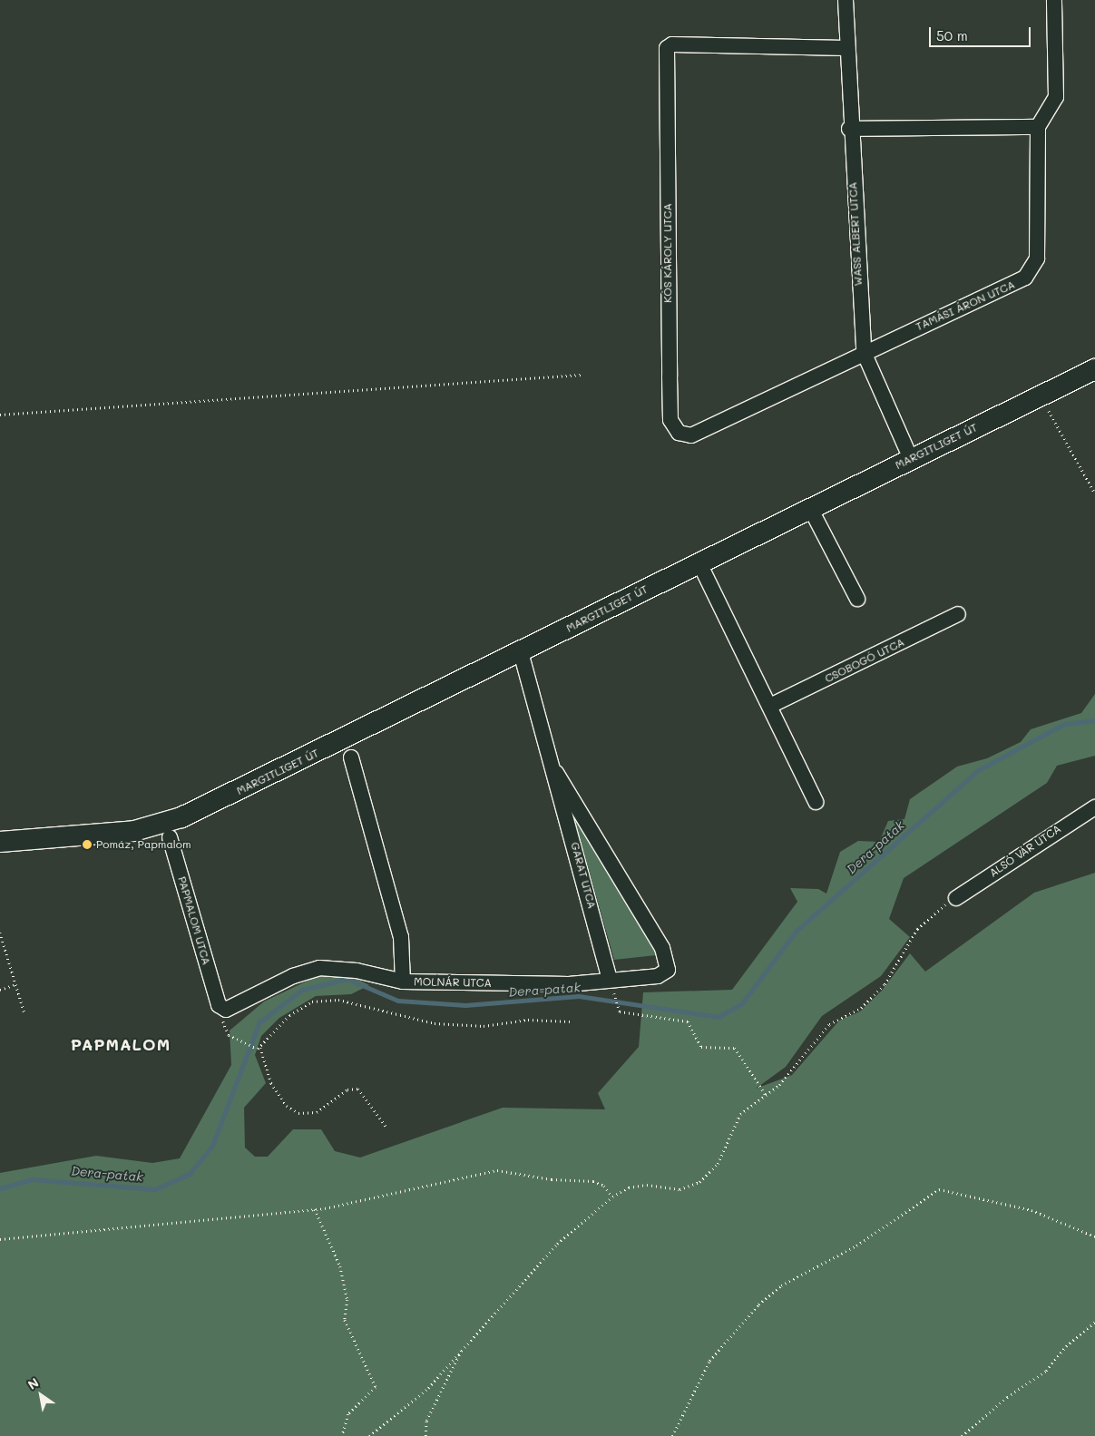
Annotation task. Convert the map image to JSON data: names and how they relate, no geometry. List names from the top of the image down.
{
  "streets": {
    "main road": ["MARGITLIGET ÚT"],
    "street": [
      "WASS ALBERT UTCA",
      "KÓS KÁROLY UTCA",
      "TAMÁSI ÁRON UTCA",
      "CSOBOGÓ UTCA",
      "ALSÓ VÁR UTCA",
      "GARAT UTCA",
      "PAPMALOM UTCA",
      "MOLNÁR UTCA"
    ]
  },
  "crossings": [
    ["WASS ALBERT UTCA", "KÓS KÁROLY UTCA"],
    ["WASS ALBERT UTCA", "TAMÁSI ÁRON UTCA"],
    ["WASS ALBERT UTCA", "MARGITLIGET ÚT"],
    ["KÓS KÁROLY UTCA", "TAMÁSI ÁRON UTCA"],
    ["MARGITLIGET ÚT", "GARAT UTCA"],
    ["GARAT UTCA", "MOLNÁR UTCA"],
    ["PAPMALOM UTCA", "MOLNÁR UTCA"]
  ],
  "districts": ["PAPMALOM"],
  "water": ["Dera-patak"],
  "places": ["Pomáz, Papmalom"],
  "scale_bar": "50 m",
  "north": "top left"
}
